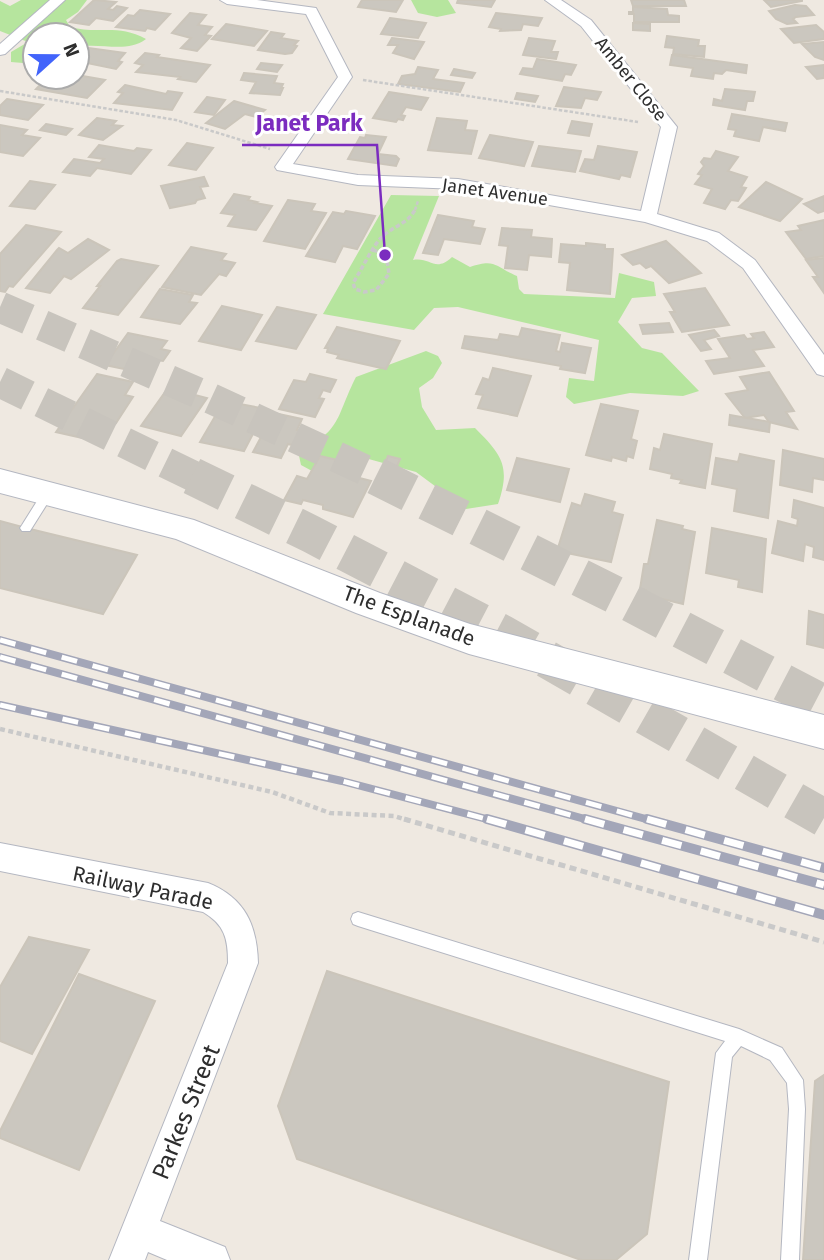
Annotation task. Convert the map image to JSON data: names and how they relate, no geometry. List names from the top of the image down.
{
  "streets": {
    "main road": ["The Esplanade"],
    "street": [
      "Amber Close",
      "Janet Avenue",
      "Railway Parade",
      "Parkes Street"
    ]
  },
  "crossings": [
    ["Amber Close", "Janet Avenue"],
    ["Railway Parade", "Parkes Street"]
  ],
  "places": ["Janet Park"],
  "north": "right"
}
